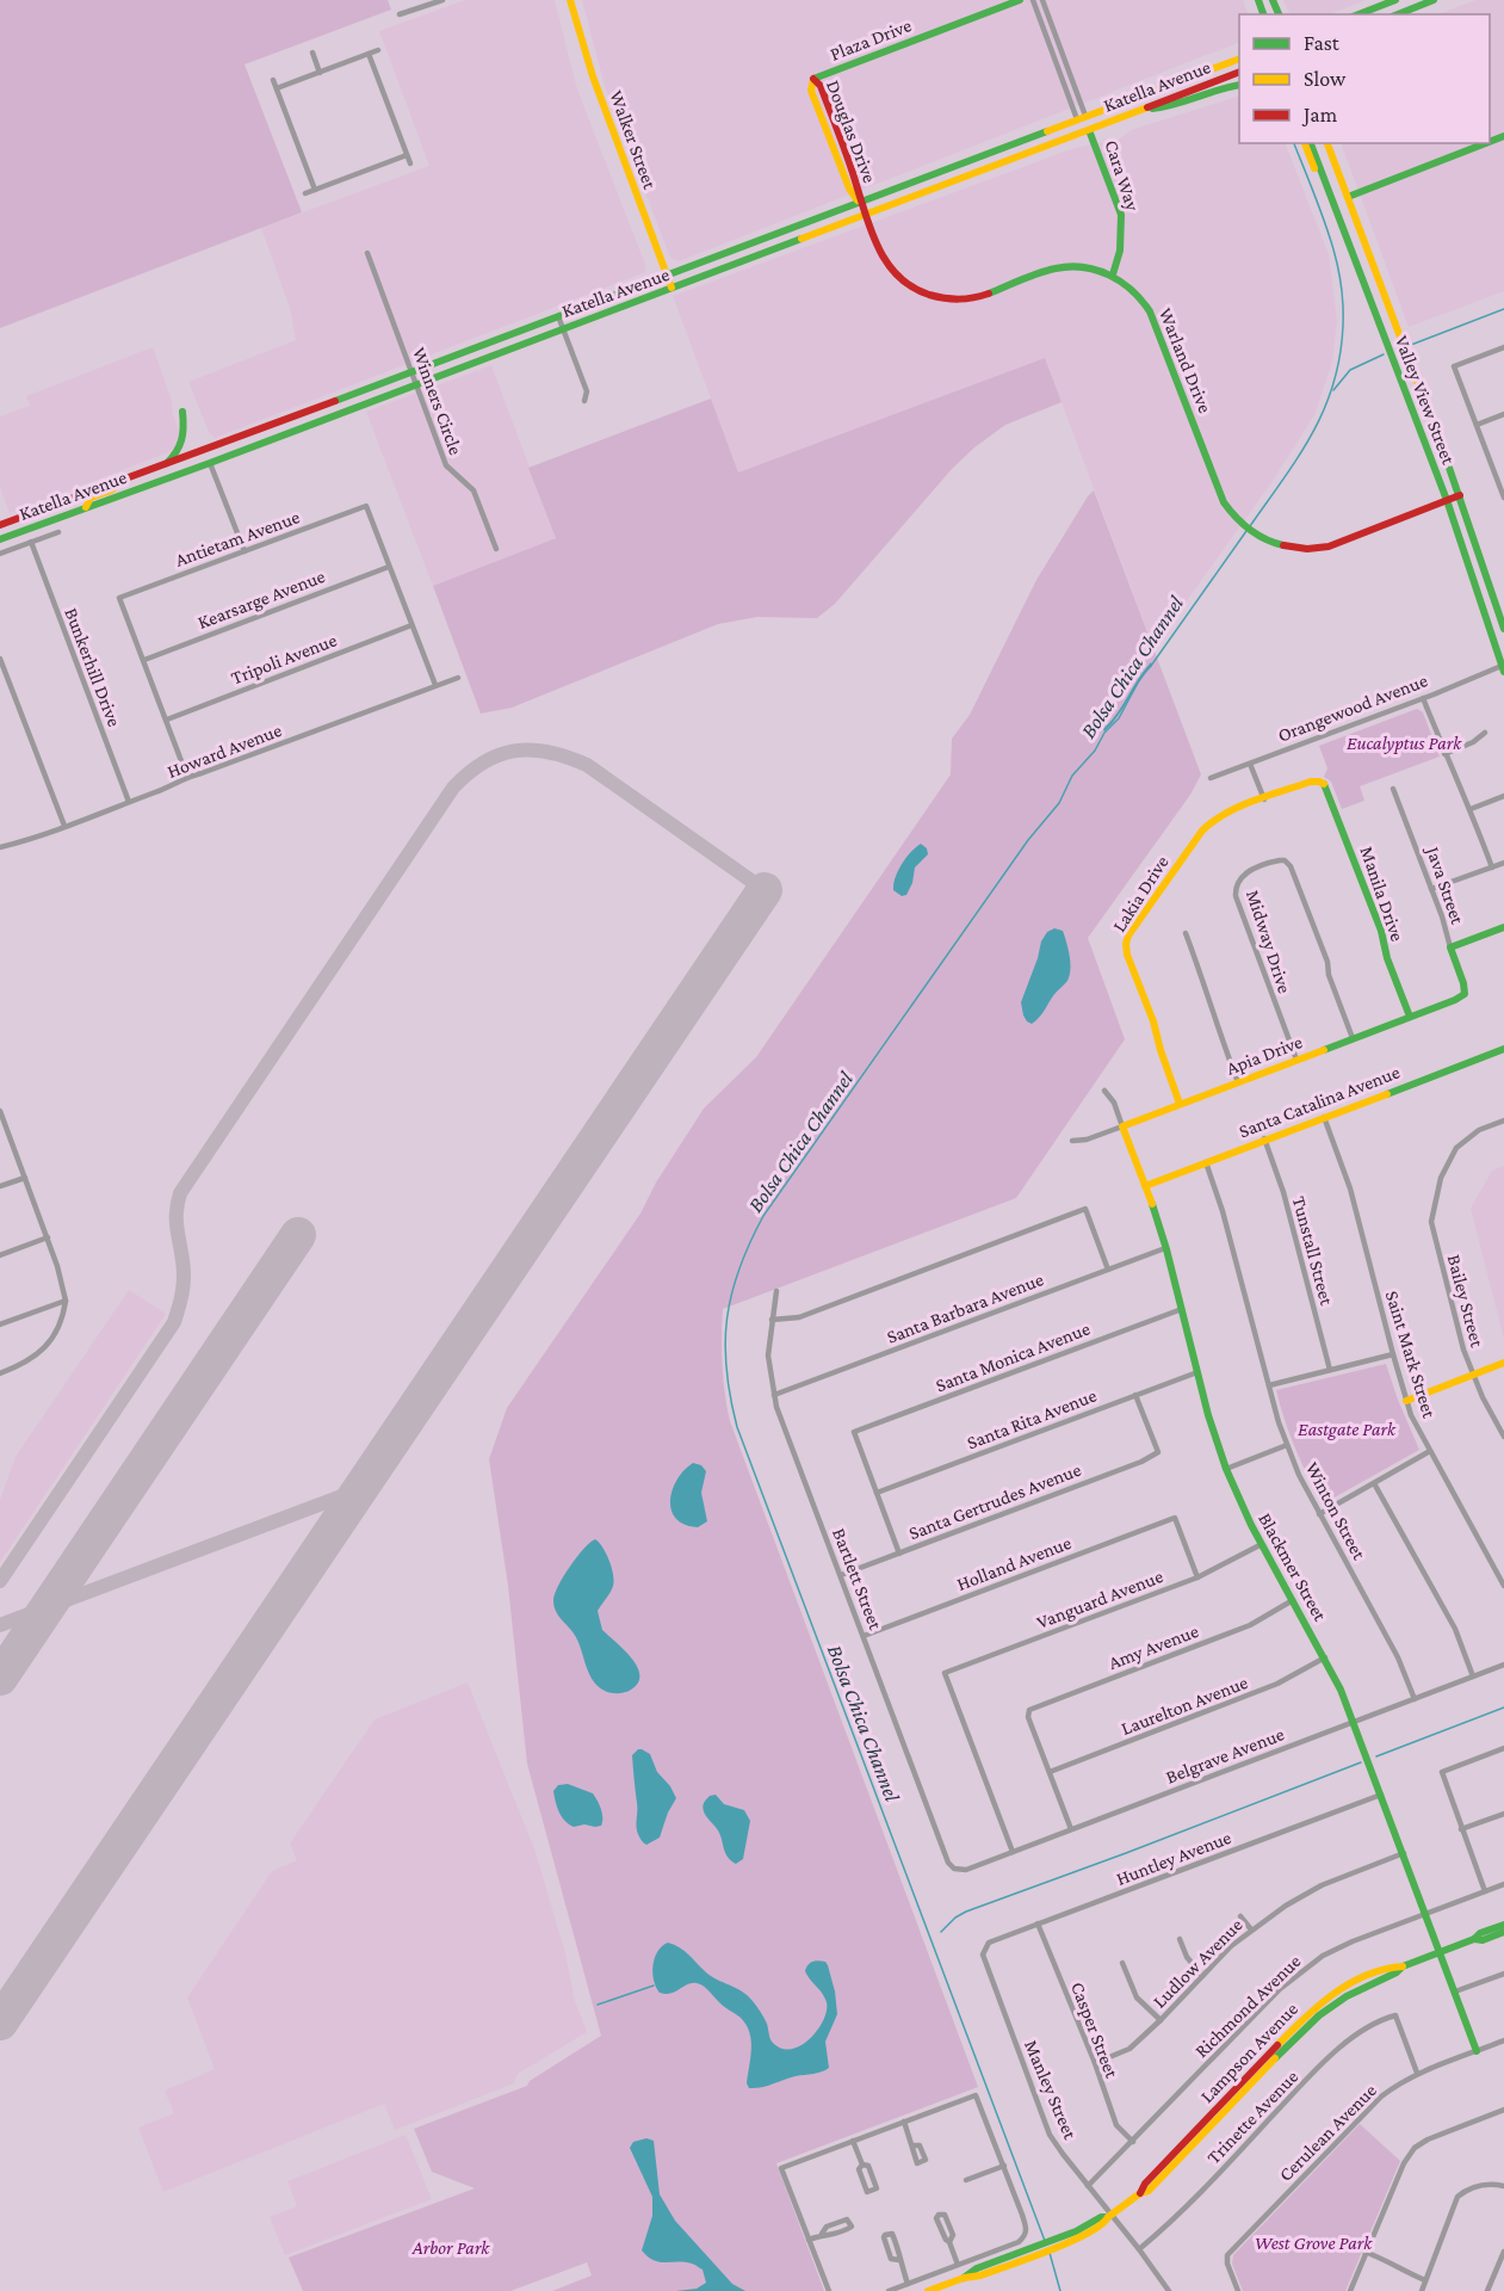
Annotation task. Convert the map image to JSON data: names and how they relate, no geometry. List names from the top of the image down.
{
  "streets": {
    "main road": [
      "Plaza Drive",
      "Katella Avenue",
      "Douglas Drive",
      "Walker Street",
      "Cara Way",
      "Warland Drive",
      "Valley View Street",
      "Java Street",
      "Lakia Drive",
      "Manila Drive",
      "Apia Drive",
      "Santa Catalina Avenue",
      "Blackmer Street",
      "Lampson Avenue"
    ],
    "street": [
      "Winners Circle",
      "Antietam Avenue",
      "Kearsarge Avenue",
      "Tripoli Avenue",
      "Bunkerhill Drive",
      "Orangewood Avenue",
      "Howard Avenue",
      "Midway Drive",
      "Tunstall Street",
      "Bailey Street",
      "Santa Barbara Avenue",
      "Saint Mark Street",
      "Santa Monica Avenue",
      "Santa Rita Avenue",
      "Santa Gertrudes Avenue",
      "Winton Street",
      "Holland Avenue",
      "Bartlett Street",
      "Vanguard Avenue",
      "Amy Avenue",
      "Laurelton Avenue",
      "Belgrave Avenue",
      "Huntley Avenue",
      "Ludlow Avenue",
      "Richmond Avenue",
      "Casper Street",
      "Manley Street",
      "Trinette Avenue",
      "Cerulean Avenue"
    ]
  },
  "crossings": [
    ["Plaza Drive", "Douglas Drive"],
    ["Katella Avenue", "Douglas Drive"],
    ["Katella Avenue", "Walker Street"],
    ["Katella Avenue", "Cara Way"],
    ["Katella Avenue", "Warland Drive"],
    ["Katella Avenue", "Winners Circle"],
    ["Douglas Drive", "Warland Drive"],
    ["Cara Way", "Warland Drive"],
    ["Warland Drive", "Valley View Street"],
    ["Valley View Street", "Orangewood Avenue"],
    ["Antietam Avenue", "Kearsarge Avenue"],
    ["Bunkerhill Drive", "Howard Avenue"],
    ["Java Street", "Apia Drive"],
    ["Lakia Drive", "Manila Drive"],
    ["Lakia Drive", "Apia Drive"],
    ["Manila Drive", "Apia Drive"],
    ["Midway Drive", "Apia Drive"],
    ["Apia Drive", "Blackmer Street"],
    ["Santa Catalina Avenue", "Tunstall Street"],
    ["Santa Catalina Avenue", "Saint Mark Street"],
    ["Santa Catalina Avenue", "Winton Street"],
    ["Santa Catalina Avenue", "Blackmer Street"],
    ["Santa Barbara Avenue", "Blackmer Street"],
    ["Santa Barbara Avenue", "Bartlett Street"],
    ["Santa Monica Avenue", "Santa Rita Avenue"],
    ["Santa Monica Avenue", "Blackmer Street"],
    ["Santa Rita Avenue", "Santa Gertrudes Avenue"],
    ["Santa Rita Avenue", "Blackmer Street"],
    ["Santa Gertrudes Avenue", "Bartlett Street"],
    ["Winton Street", "Belgrave Avenue"],
    ["Holland Avenue", "Bartlett Street"],
    ["Holland Avenue", "Vanguard Avenue"],
    ["Blackmer Street", "Vanguard Avenue"],
    ["Blackmer Street", "Amy Avenue"],
    ["Blackmer Street", "Laurelton Avenue"],
    ["Blackmer Street", "Belgrave Avenue"],
    ["Blackmer Street", "Huntley Avenue"],
    ["Blackmer Street", "Ludlow Avenue"],
    ["Blackmer Street", "Richmond Avenue"],
    ["Blackmer Street", "Lampson Avenue"],
    ["Blackmer Street", "Cerulean Avenue"],
    ["Bartlett Street", "Belgrave Avenue"],
    ["Vanguard Avenue", "Belgrave Avenue"],
    ["Amy Avenue", "Laurelton Avenue"],
    ["Huntley Avenue", "Casper Street"],
    ["Huntley Avenue", "Manley Street"],
    ["Ludlow Avenue", "Casper Street"],
    ["Richmond Avenue", "Casper Street"],
    ["Richmond Avenue", "Manley Street"],
    ["Lampson Avenue", "Manley Street"],
    ["Manley Street", "Trinette Avenue"],
    ["Trinette Avenue", "Cerulean Avenue"]
  ],
  "water": ["Bolsa Chica Channel"],
  "parks": [
    "Eucalyptus Park",
    "Eastgate Park",
    "West Grove Park",
    "Arbor Park"
  ],
  "legend": ["Fast", "Slow", "Jam"]
}
